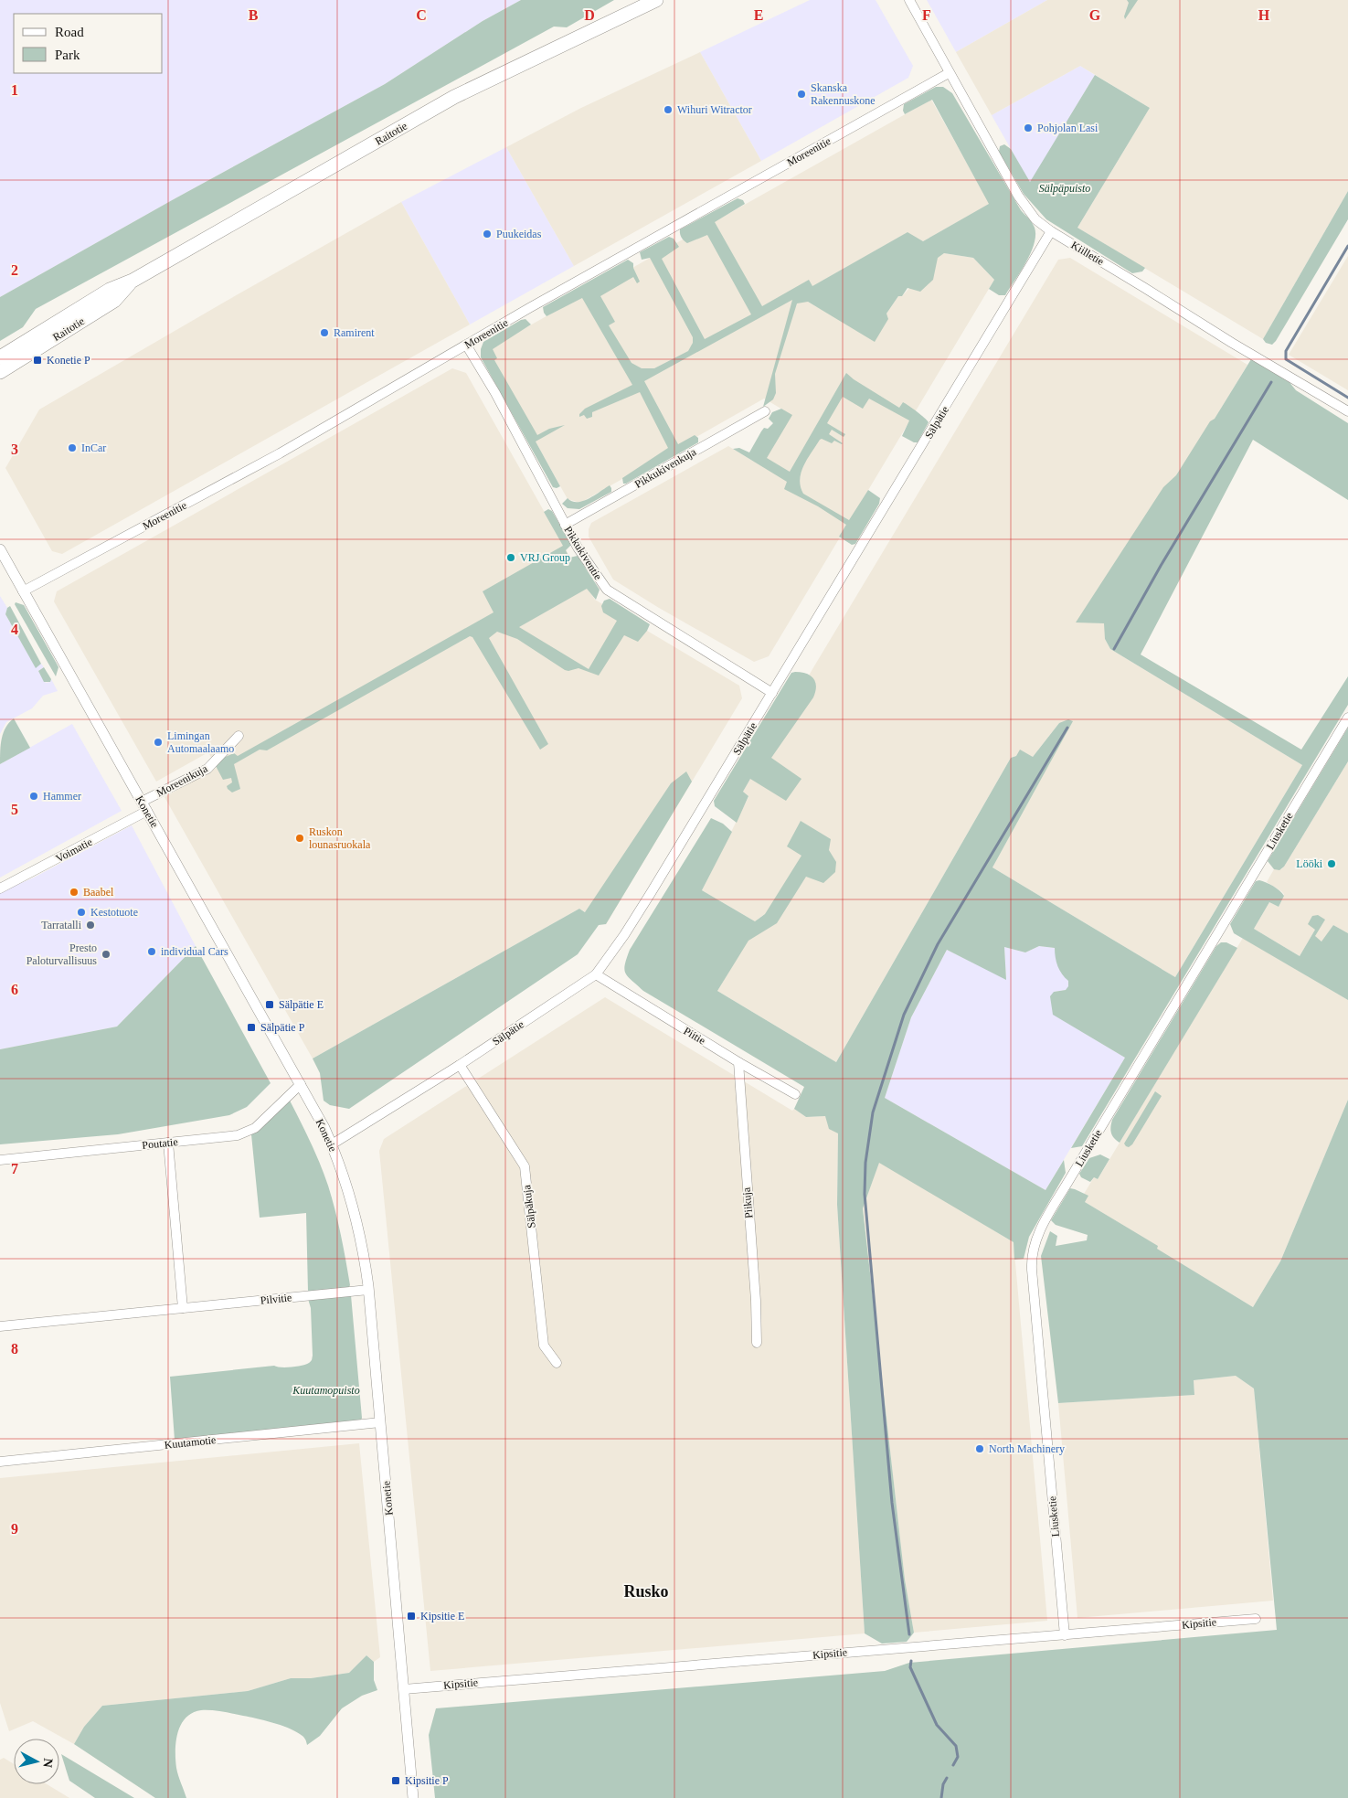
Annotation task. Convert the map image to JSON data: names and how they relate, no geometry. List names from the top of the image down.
{
  "streets": {
    "main road": ["Raitotie"],
    "street": [
      "Moreenitie",
      "Kiilletie",
      "Sälpätie",
      "Pikkukivenkuja",
      "Pikkukiventie",
      "Moreenikuja",
      "Konetie",
      "Liusketie",
      "Voimatie",
      "Piitie",
      "Poutatie",
      "Piikuja",
      "Sälpäkuja",
      "Pilvitie",
      "Kuutamotie",
      "Kipsitie"
    ]
  },
  "crossings": [
    ["Moreenitie", "Kiilletie"],
    ["Moreenitie", "Pikkukiventie"],
    ["Moreenitie", "Konetie"],
    ["Kiilletie", "Sälpätie"],
    ["Sälpätie", "Pikkukiventie"],
    ["Sälpätie", "Konetie"],
    ["Sälpätie", "Piitie"],
    ["Sälpätie", "Sälpäkuja"],
    ["Pikkukivenkuja", "Pikkukiventie"],
    ["Moreenikuja", "Konetie"],
    ["Moreenikuja", "Voimatie"],
    ["Konetie", "Voimatie"],
    ["Konetie", "Poutatie"],
    ["Konetie", "Pilvitie"],
    ["Konetie", "Kuutamotie"],
    ["Konetie", "Kipsitie"],
    ["Liusketie", "Kipsitie"],
    ["Piitie", "Piikuja"]
  ],
  "districts": ["Rusko"],
  "parks": ["Sälpäpuisto", "Kuutamopuisto"],
  "places": {
    "other": [
      "Skanska Rakennuskone",
      "Wihuri Witractor",
      "Pohjolan Lasi",
      "Puukeidas",
      "Ramirent",
      "InCar",
      "VRJ Group",
      "Limingan Automaalaamo",
      "Hammer",
      "Ruskon lounasruokala",
      "Lööki",
      "Baabel",
      "Kestotuote",
      "Tarratalli",
      "individual Cars",
      "Presto Paloturvallisuus",
      "North Machinery"
    ],
    "transit": [
      "Konetie P",
      "Sälpätie E",
      "Sälpätie P",
      "Kipsitie E",
      "Kipsitie P"
    ]
  },
  "legend": ["Road", "Park"],
  "north": "right",
  "grid": {
    "columns": [
      "B",
      "C",
      "D",
      "E",
      "F",
      "G",
      "H"
    ],
    "rows": [
      "1",
      "2",
      "3",
      "4",
      "5",
      "6",
      "7",
      "8",
      "9"
    ]
  }
}
